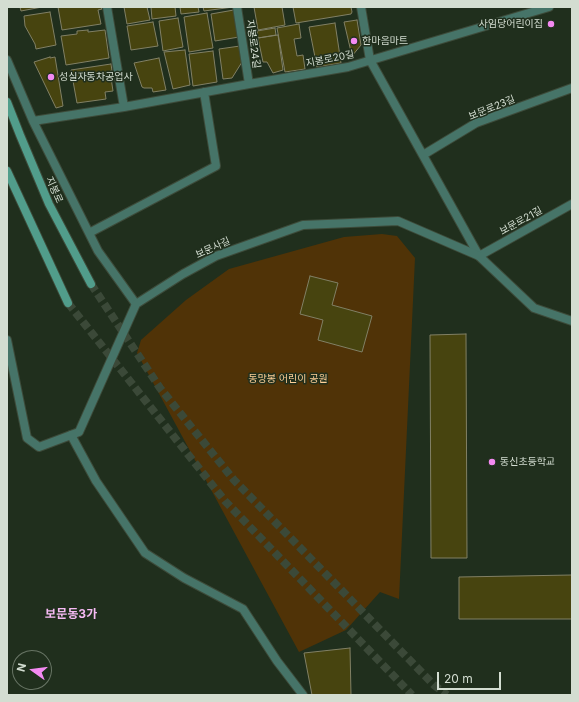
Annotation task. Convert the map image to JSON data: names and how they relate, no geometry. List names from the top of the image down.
{
  "streets": {
    "main road": ["지봉로"],
    "street": [
      "지봉로24길",
      "지봉로20길",
      "보문로23길",
      "보문로21길",
      "보문사길"
    ]
  },
  "crossings": [
    ["지봉로24길", "지봉로20길"],
    ["보문로21길", "보문사길"]
  ],
  "districts": ["보문동3가"],
  "parks": ["동망봉 어린이 공원"],
  "places": [
    "사임당어린이집",
    "한마음마트",
    "성실자동차공업사",
    "동신초등학교"
  ],
  "scale_bar": "20 m",
  "north": "left"
}
